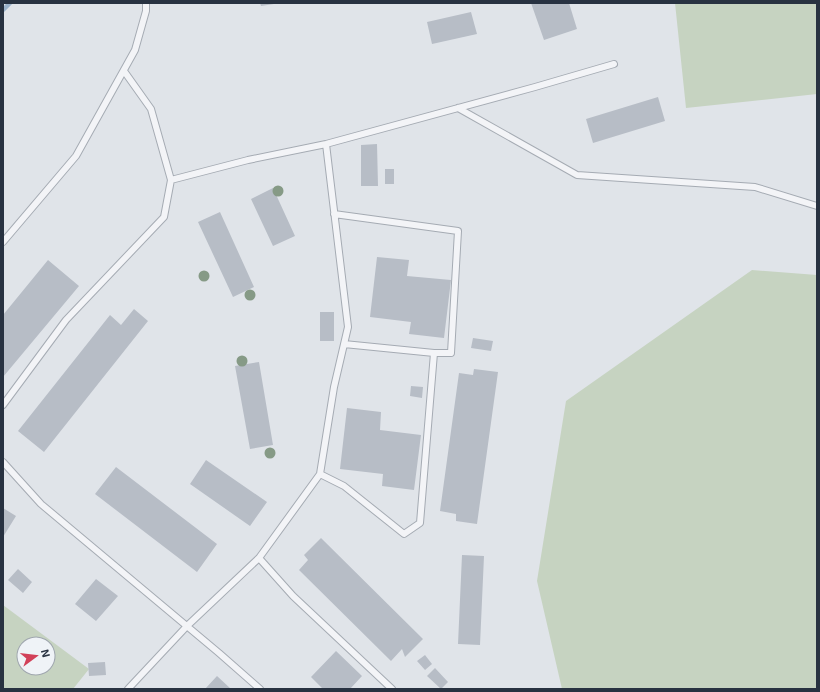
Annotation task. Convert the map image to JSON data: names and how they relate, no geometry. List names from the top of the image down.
{
  "north": "right"
}
